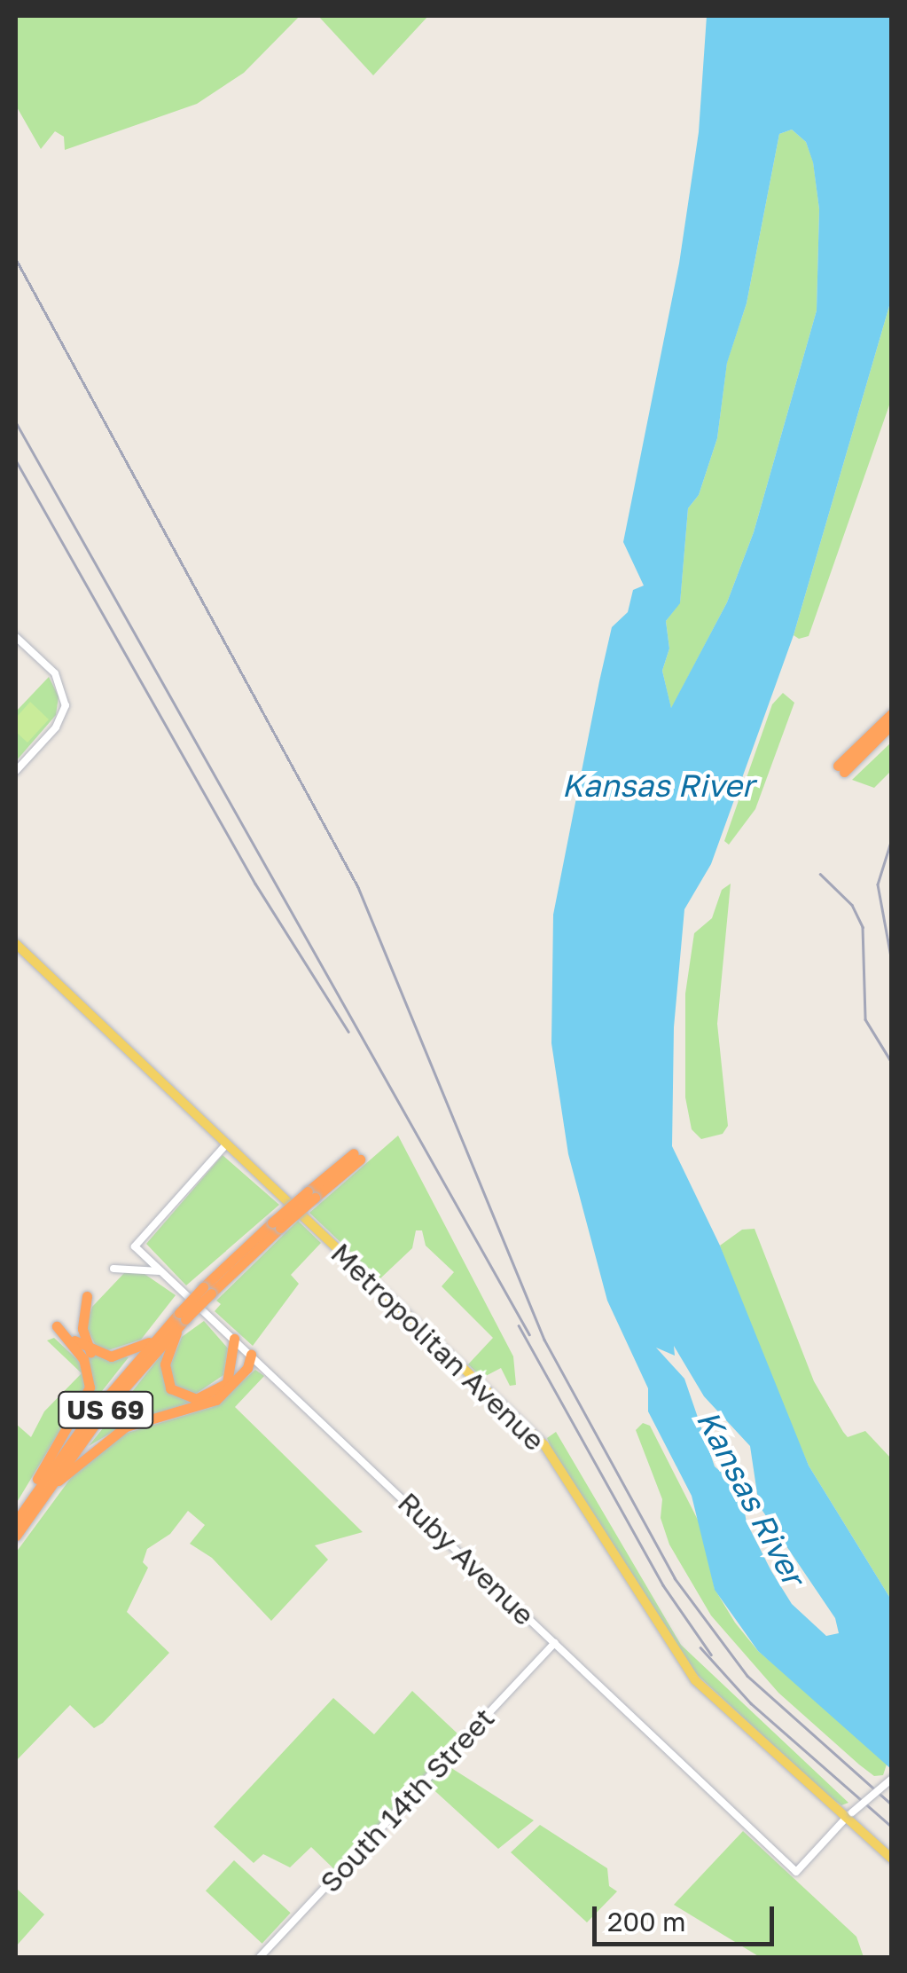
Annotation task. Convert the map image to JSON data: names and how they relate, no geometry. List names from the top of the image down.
{
  "streets": {
    "highway": ["US 69"],
    "main road": ["Metropolitan Avenue"],
    "street": ["Ruby Avenue", "South 14th Street"]
  },
  "crossings": [
    ["Metropolitan Avenue", "Ruby Avenue"],
    ["Ruby Avenue", "South 14th Street"]
  ],
  "water": ["Kansas River"],
  "scale_bar": "200 m"
}
